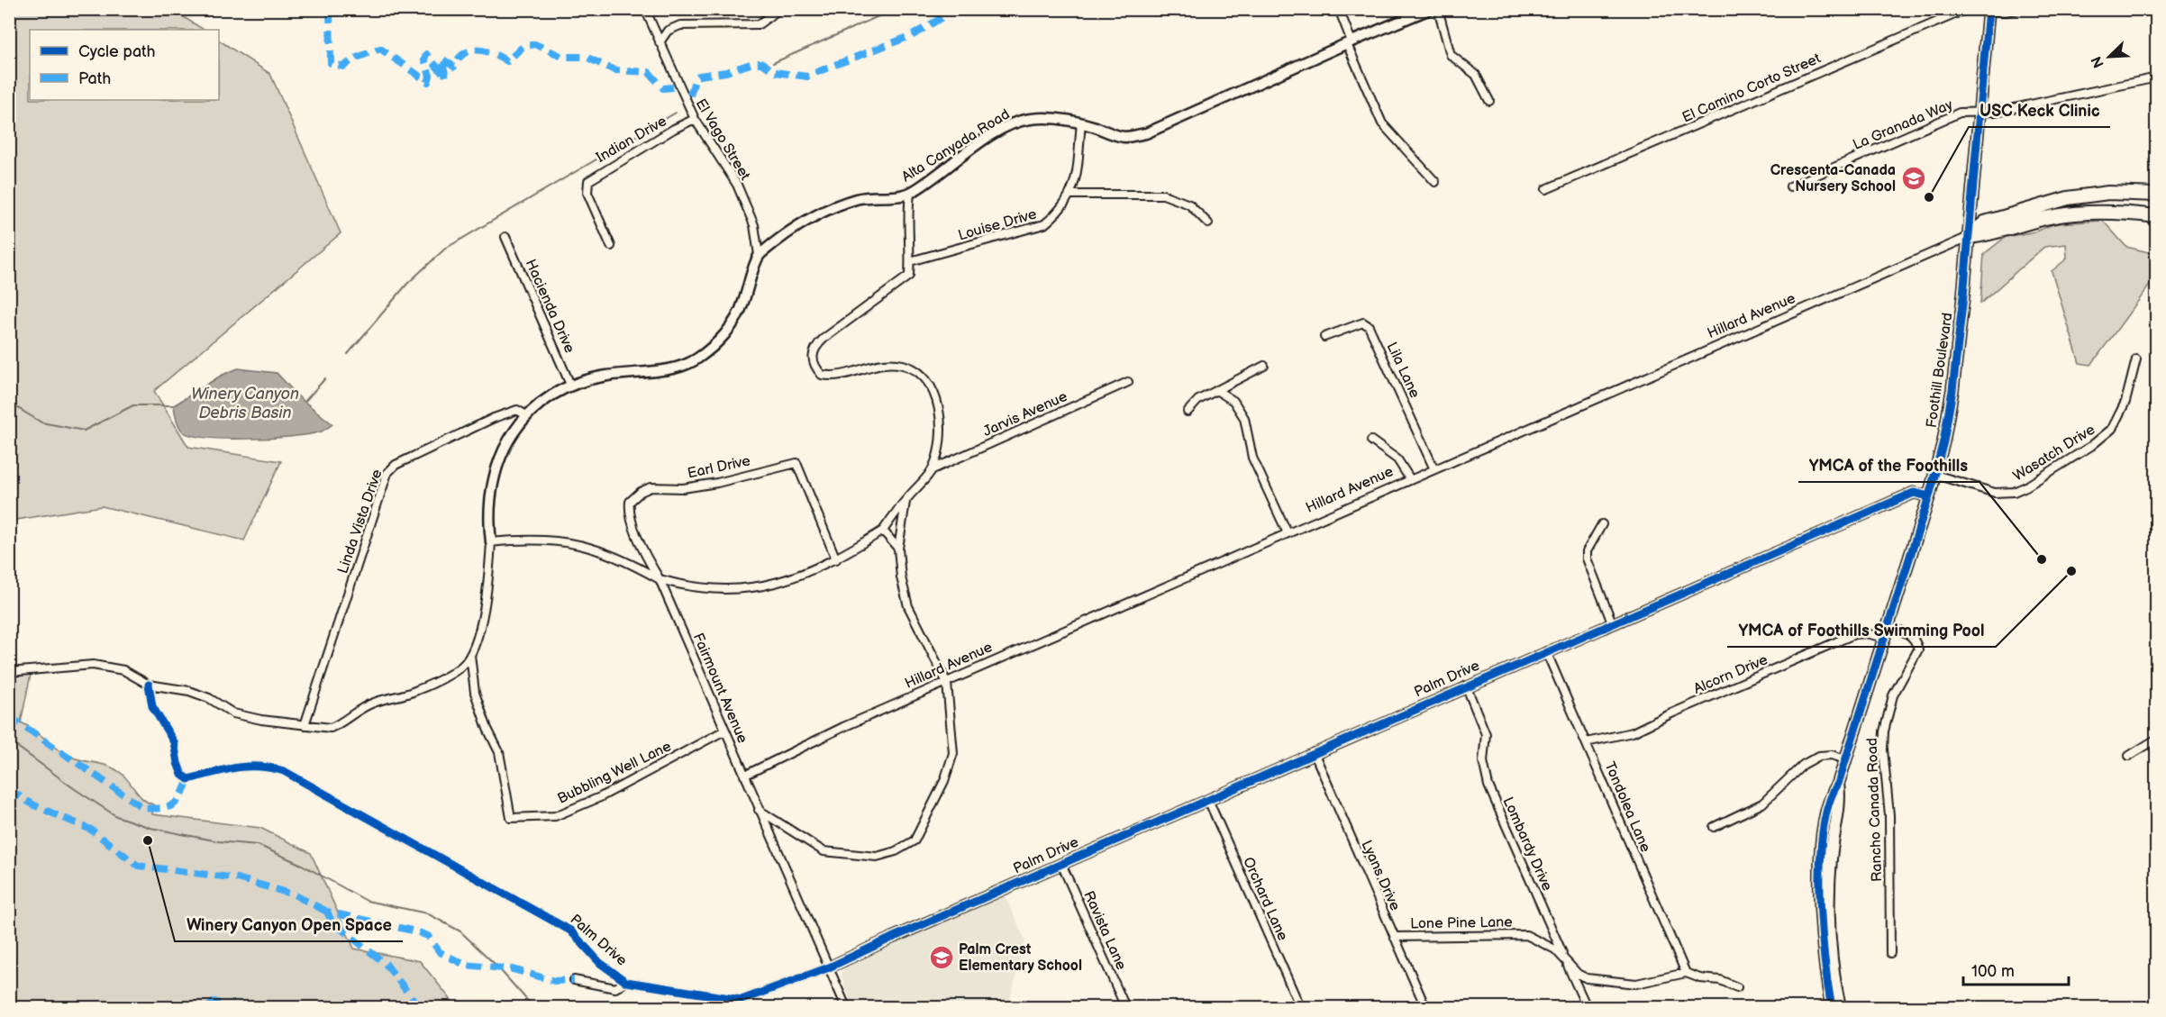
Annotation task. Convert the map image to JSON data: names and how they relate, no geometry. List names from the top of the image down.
{
  "streets": {
    "highway": ["Hillard Avenue"],
    "main road": ["Foothill Boulevard"],
    "street": [
      "El Camino Corto Street",
      "La Granada Way",
      "Indian Drive",
      "El Vago Street",
      "Alta Canyada Road",
      "Louise Drive",
      "Hacienda Drive",
      "Lila Lane",
      "Jarvis Avenue",
      "Wasatch Drive",
      "Earl Drive",
      "Linda Vista Drive",
      "Alcorn Drive",
      "Palm Drive",
      "Fairmount Avenue",
      "Bubbling Well Lane",
      "Tondolea Lane",
      "Rancho Canada Road",
      "Lombardy Drive",
      "Lyans Drive",
      "Orchard Lane",
      "Lone Pine Lane",
      "Ravista Lane"
    ]
  },
  "crossings": [
    ["La Granada Way", "Foothill Boulevard"],
    ["Indian Drive", "El Vago Street"],
    ["El Vago Street", "Alta Canyada Road"],
    ["Alta Canyada Road", "Louise Drive"],
    ["Hillard Avenue", "Lila Lane"],
    ["Hillard Avenue", "Foothill Boulevard"],
    ["Hillard Avenue", "Fairmount Avenue"],
    ["Foothill Boulevard", "Wasatch Drive"],
    ["Foothill Boulevard", "Alcorn Drive"],
    ["Foothill Boulevard", "Palm Drive"],
    ["Foothill Boulevard", "Rancho Canada Road"],
    ["Earl Drive", "Fairmount Avenue"],
    ["Alcorn Drive", "Tondolea Lane"],
    ["Alcorn Drive", "Rancho Canada Road"],
    ["Palm Drive", "Fairmount Avenue"],
    ["Palm Drive", "Tondolea Lane"],
    ["Palm Drive", "Lombardy Drive"],
    ["Palm Drive", "Lyans Drive"],
    ["Palm Drive", "Orchard Lane"],
    ["Palm Drive", "Ravista Lane"],
    ["Fairmount Avenue", "Bubbling Well Lane"],
    ["Tondolea Lane", "Lone Pine Lane"],
    ["Lombardy Drive", "Lone Pine Lane"],
    ["Lyans Drive", "Lone Pine Lane"]
  ],
  "water": ["Winery Canyon Debris Basin"],
  "places": {
    "school or university": ["Crescenta-Canada Nursery School", "Palm Crest Elementary School"],
    "other": [
      "USC Keck Clinic",
      "YMCA of the Foothills",
      "YMCA of Foothills Swimming Pool",
      "Winery Canyon Open Space"
    ]
  },
  "legend": ["Cycle path", "Path"],
  "scale_bar": "100 m",
  "north": "bottom left"
}
